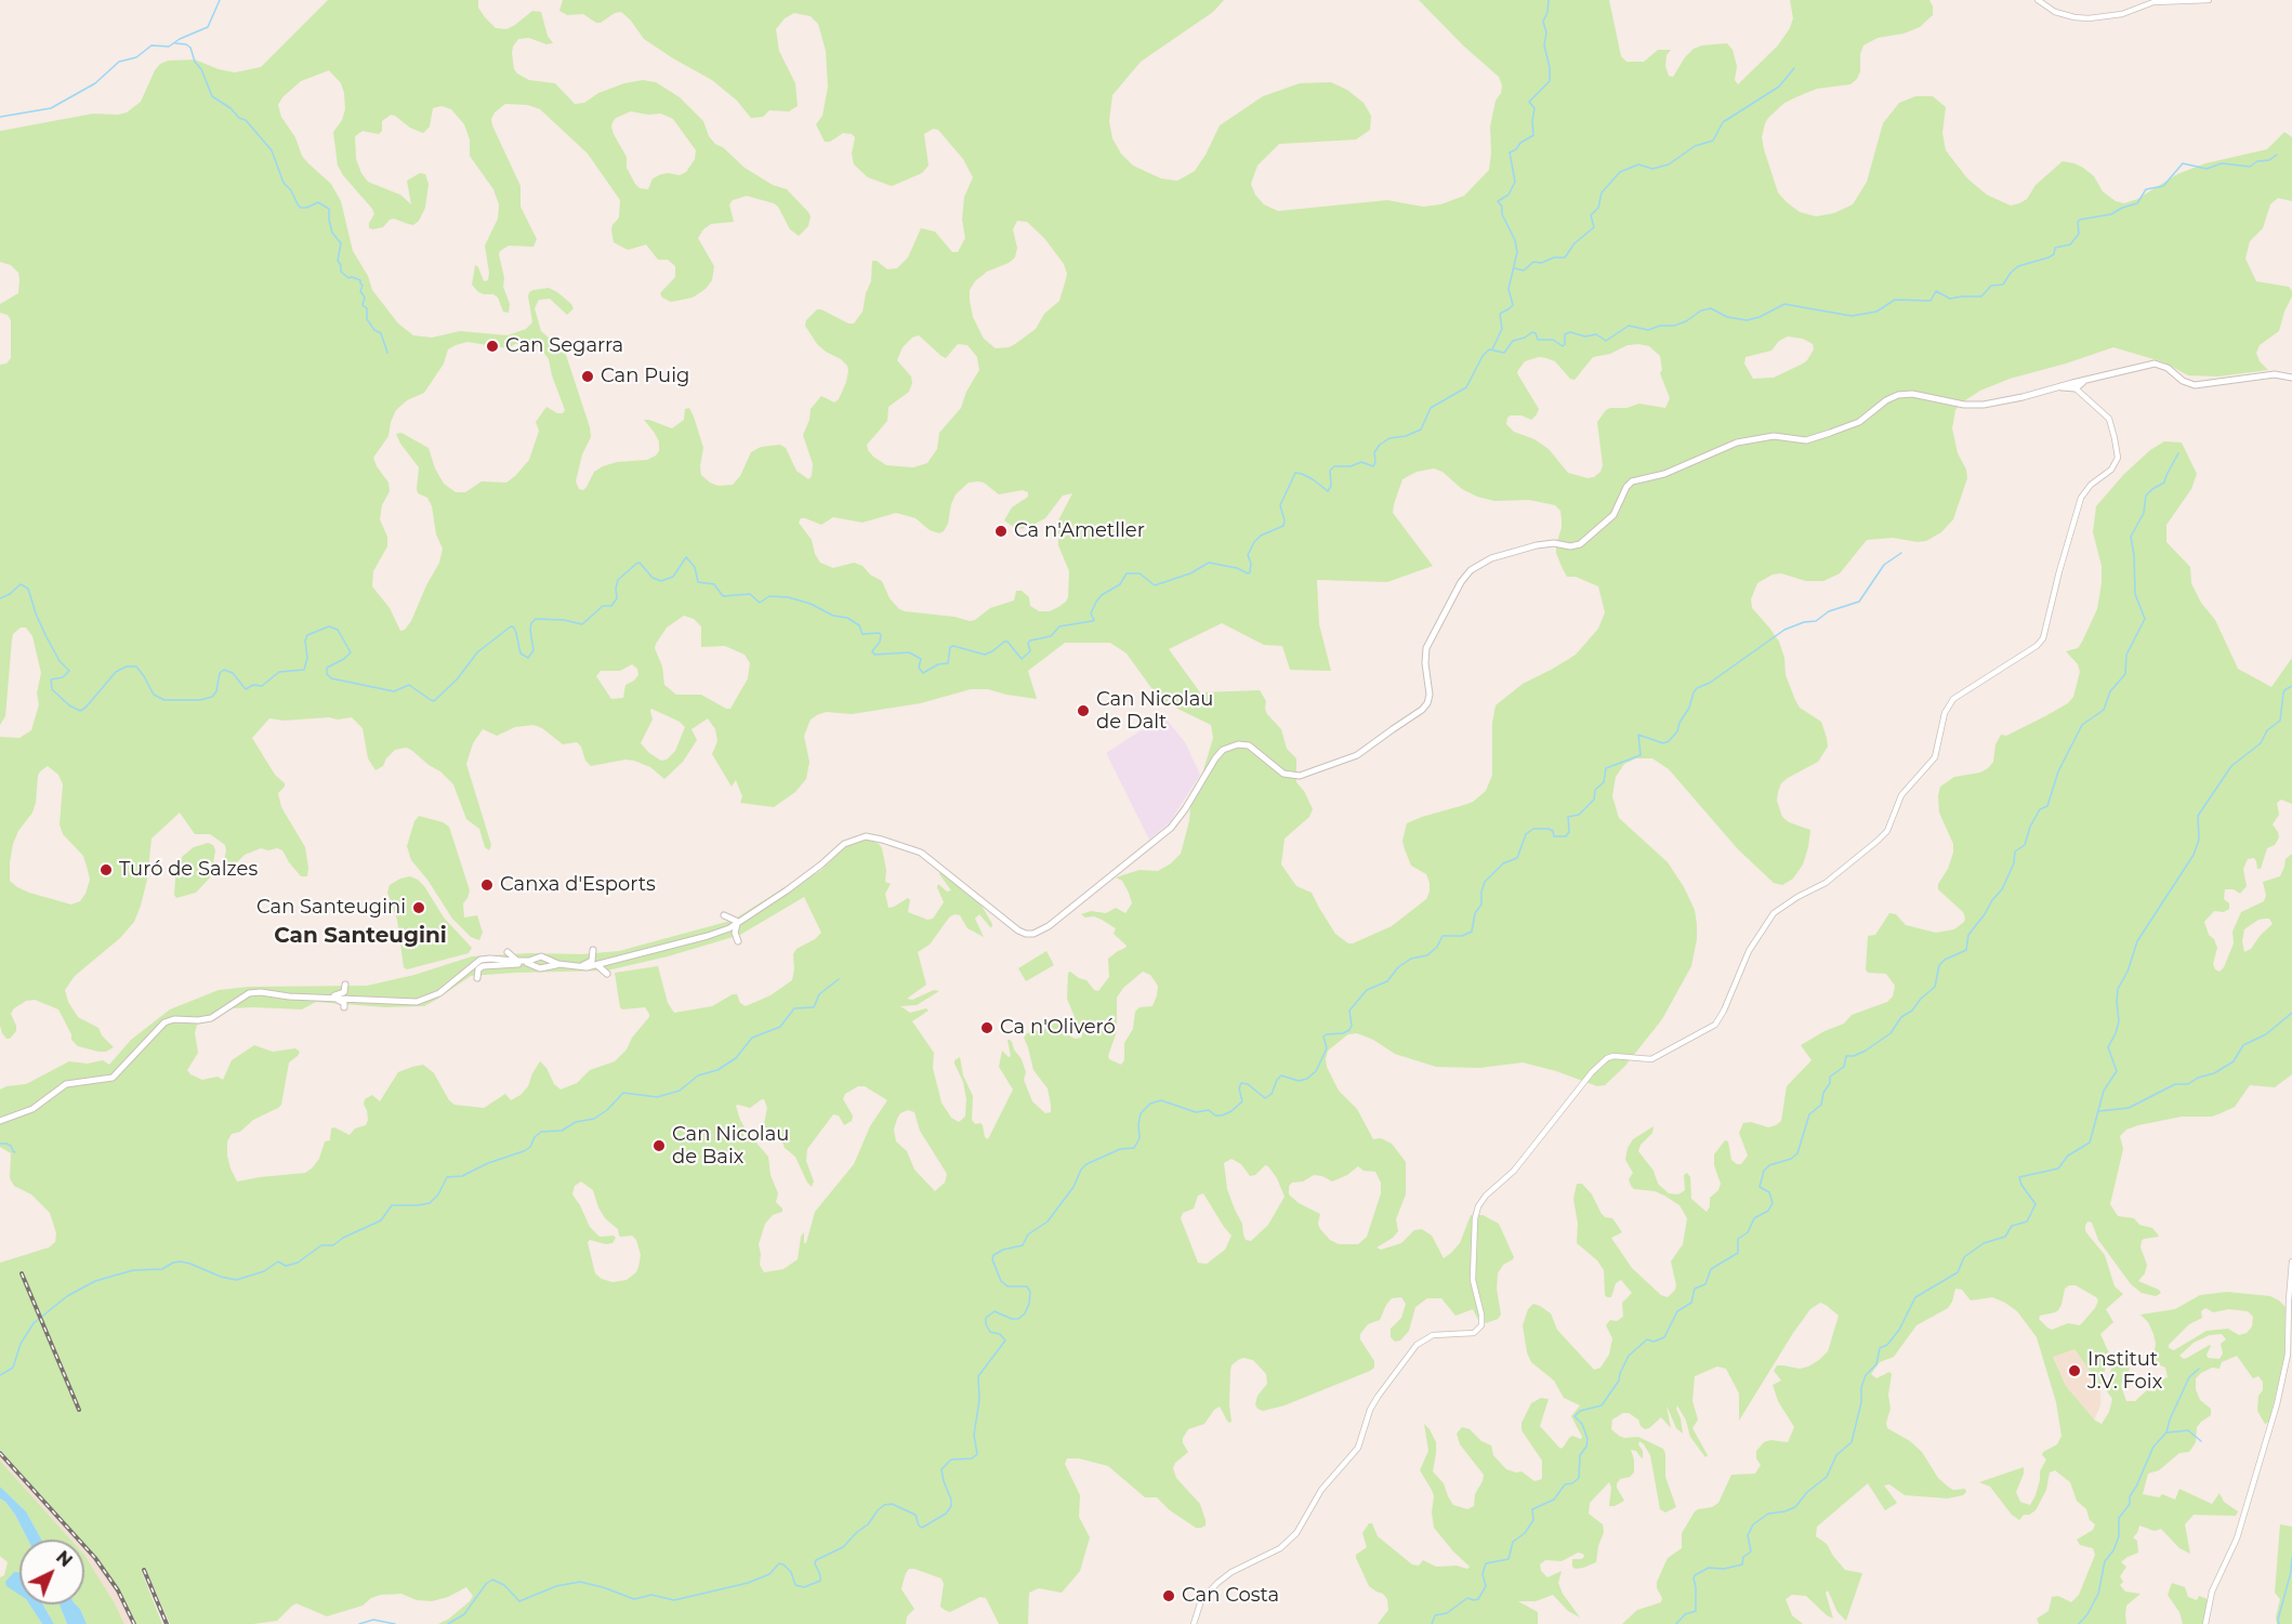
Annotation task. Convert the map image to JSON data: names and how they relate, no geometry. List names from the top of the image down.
{
  "districts": ["Can Santeugini"],
  "places": [
    "Can Segarra",
    "Can Puig",
    "Ca n'Ametller",
    "Can Nicolau de Dalt",
    "Turó de Salzes",
    "Canxa d'Esports",
    "Can Santeugini",
    "Ca n'Oliveró",
    "Can Nicolau de Baix",
    "Institut J.V. Foix",
    "Can Costa"
  ],
  "north": "top right"
}
